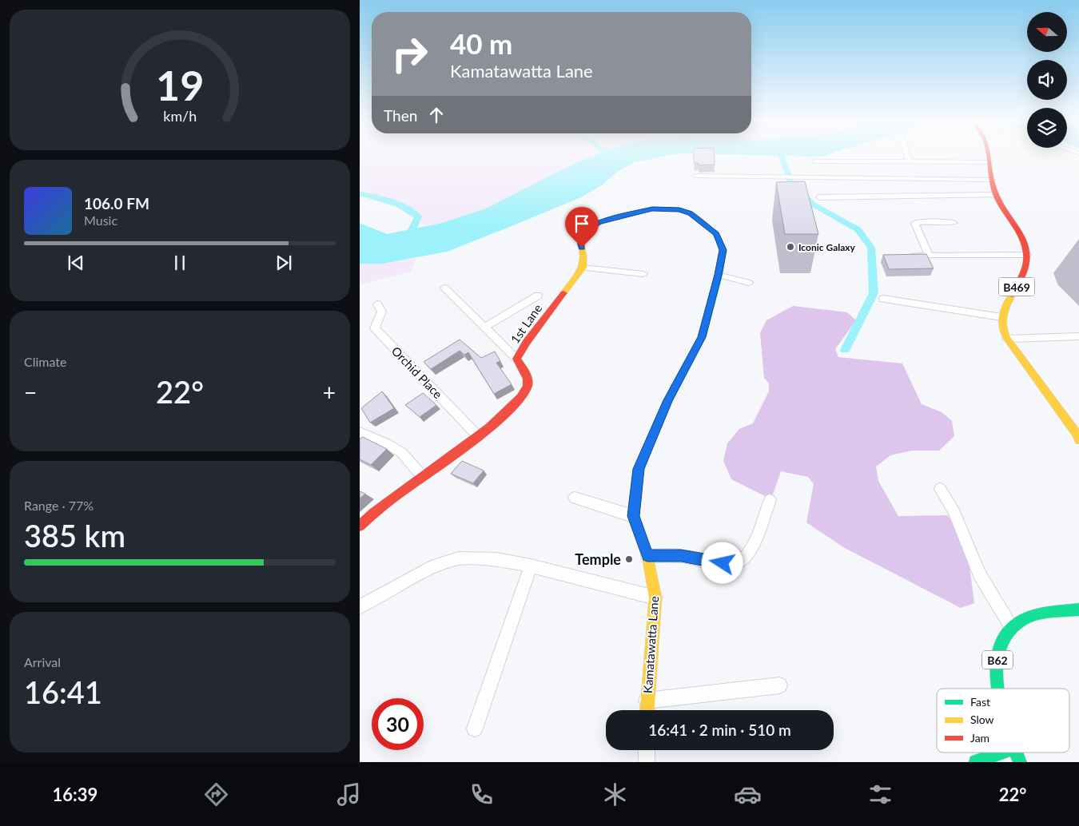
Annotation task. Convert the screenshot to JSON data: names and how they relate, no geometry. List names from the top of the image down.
{
  "streets": {
    "street": [
      "B469",
      "1st Lane",
      "Orchid Place",
      "Kamatawatta Lane",
      "B62"
    ]
  },
  "crossings": [
    ["1st Lane", "Orchid Place"],
    ["1st Lane", "Kamatawatta Lane"]
  ],
  "places": ["Iconic Galaxy", "Temple"],
  "legend": ["Fast", "Slow", "Jam"],
  "north": "left",
  "page": {
    "turn": ["40 m", "Kamatawatta Lane"],
    "then": "Then",
    "song": ["106.0 FM", "Music"],
    "tile": [
      "Climate",
      ["Range · 77%", "385 km"],
      ["Arrival", "16:41"]
    ],
    "heat": ["−", "22°", "+"],
    "limit": "30",
    "trip": "16:41 · 2 min · 510 m",
    "tabs": ["16:39", "22°"],
    "gauge": ["19", "km/h"]
  }
}
